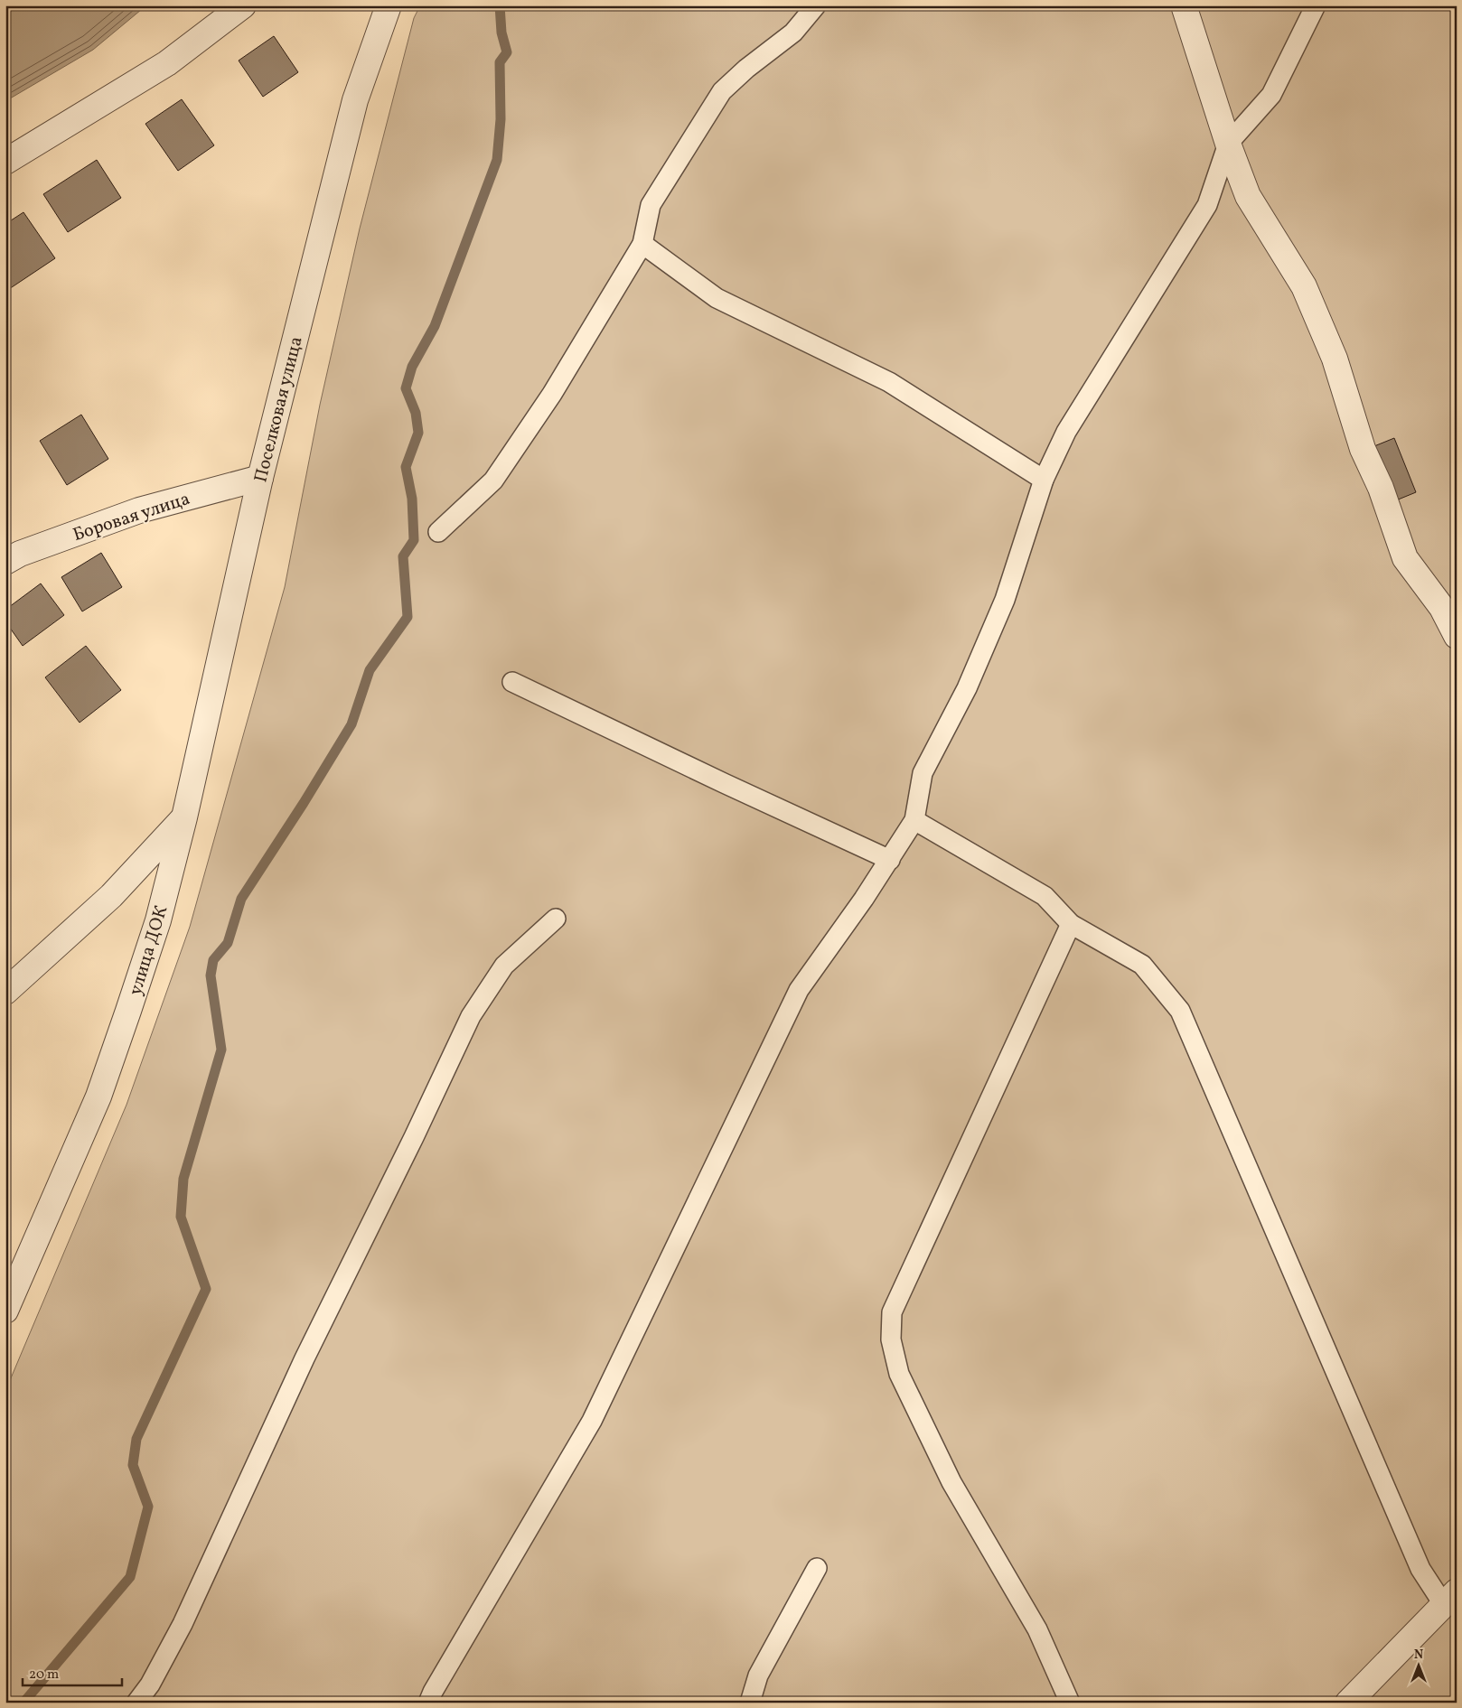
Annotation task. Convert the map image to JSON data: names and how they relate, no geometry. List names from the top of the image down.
{
  "streets": {
    "street": ["Поселковая улица", "Боровая улица", "улица ДОК"]
  },
  "crossings": [
    ["Поселковая улица", "Боровая улица"],
    ["Поселковая улица", "улица ДОК"]
  ],
  "scale_bar": "20 m",
  "north": "top"
}
